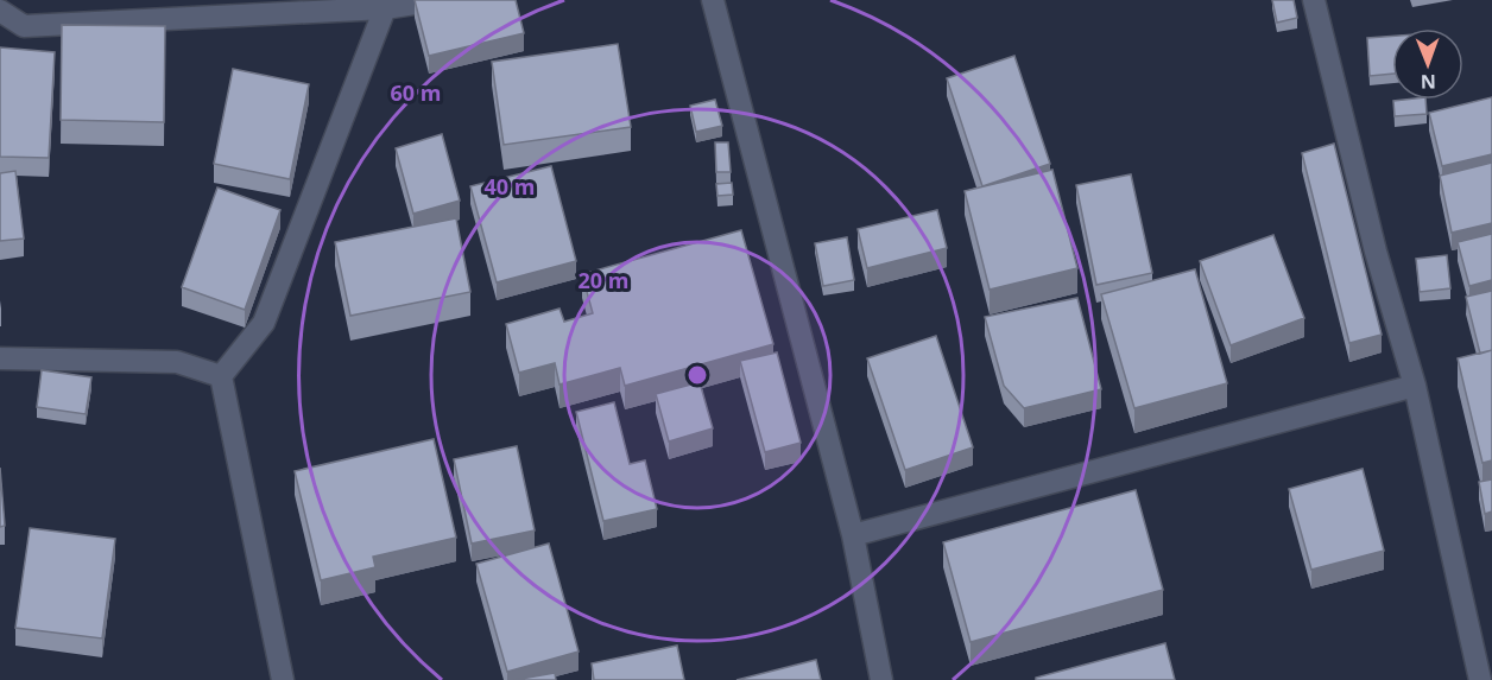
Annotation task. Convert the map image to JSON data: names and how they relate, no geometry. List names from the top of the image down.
{
  "north": "bottom",
  "rings": ["60 m", "40 m", "20 m"]
}
